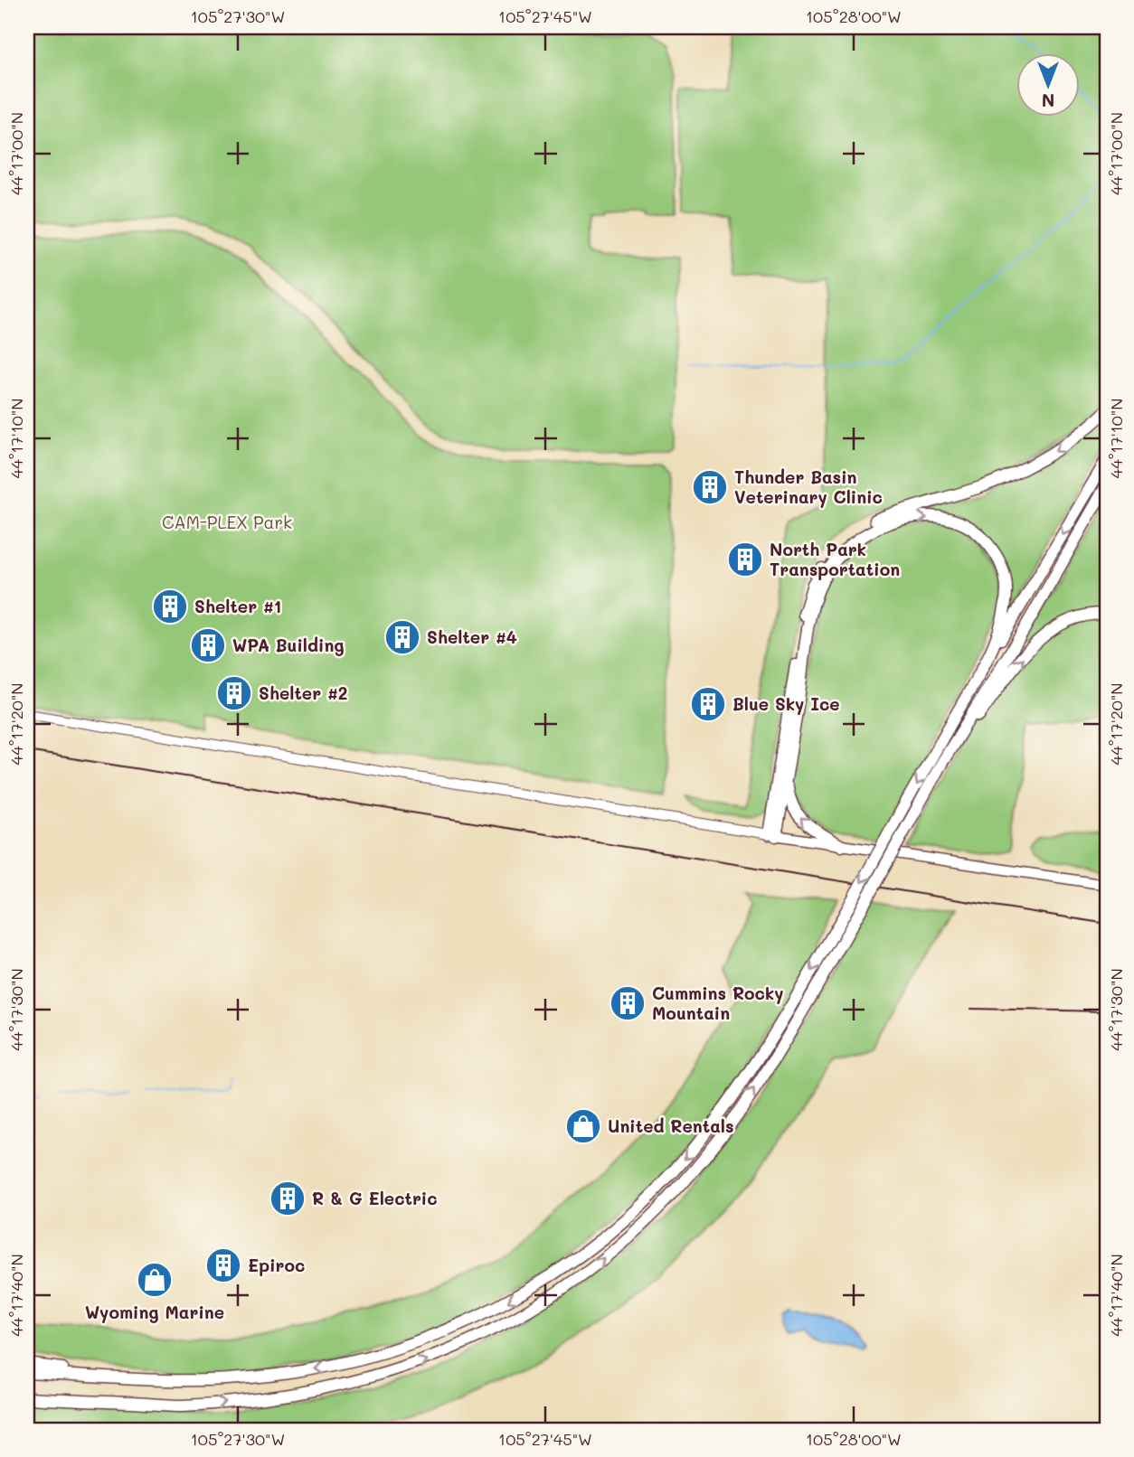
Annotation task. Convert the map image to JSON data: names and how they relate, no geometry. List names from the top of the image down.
{
  "parks": ["CAM-PLEX Park"],
  "places": {
    "building": [
      "Thunder Basin Veterinary Clinic",
      "North Park Transportation",
      "Shelter #1",
      "Shelter #4",
      "WPA Building",
      "Shelter #2",
      "Blue Sky Ice",
      "Cummins Rocky Mountain",
      "R & G Electric",
      "Epiroc"
    ],
    "shop": ["United Rentals", "Wyoming Marine"]
  },
  "north": "bottom",
  "coordinates": [
    "105°27'30\"W",
    "105°27'45\"W",
    "105°28'00\"W",
    "44°17'00\"N",
    "44°17'10\"N",
    "44°17'20\"N",
    "44°17'30\"N",
    "44°17'40\"N"
  ]
}
